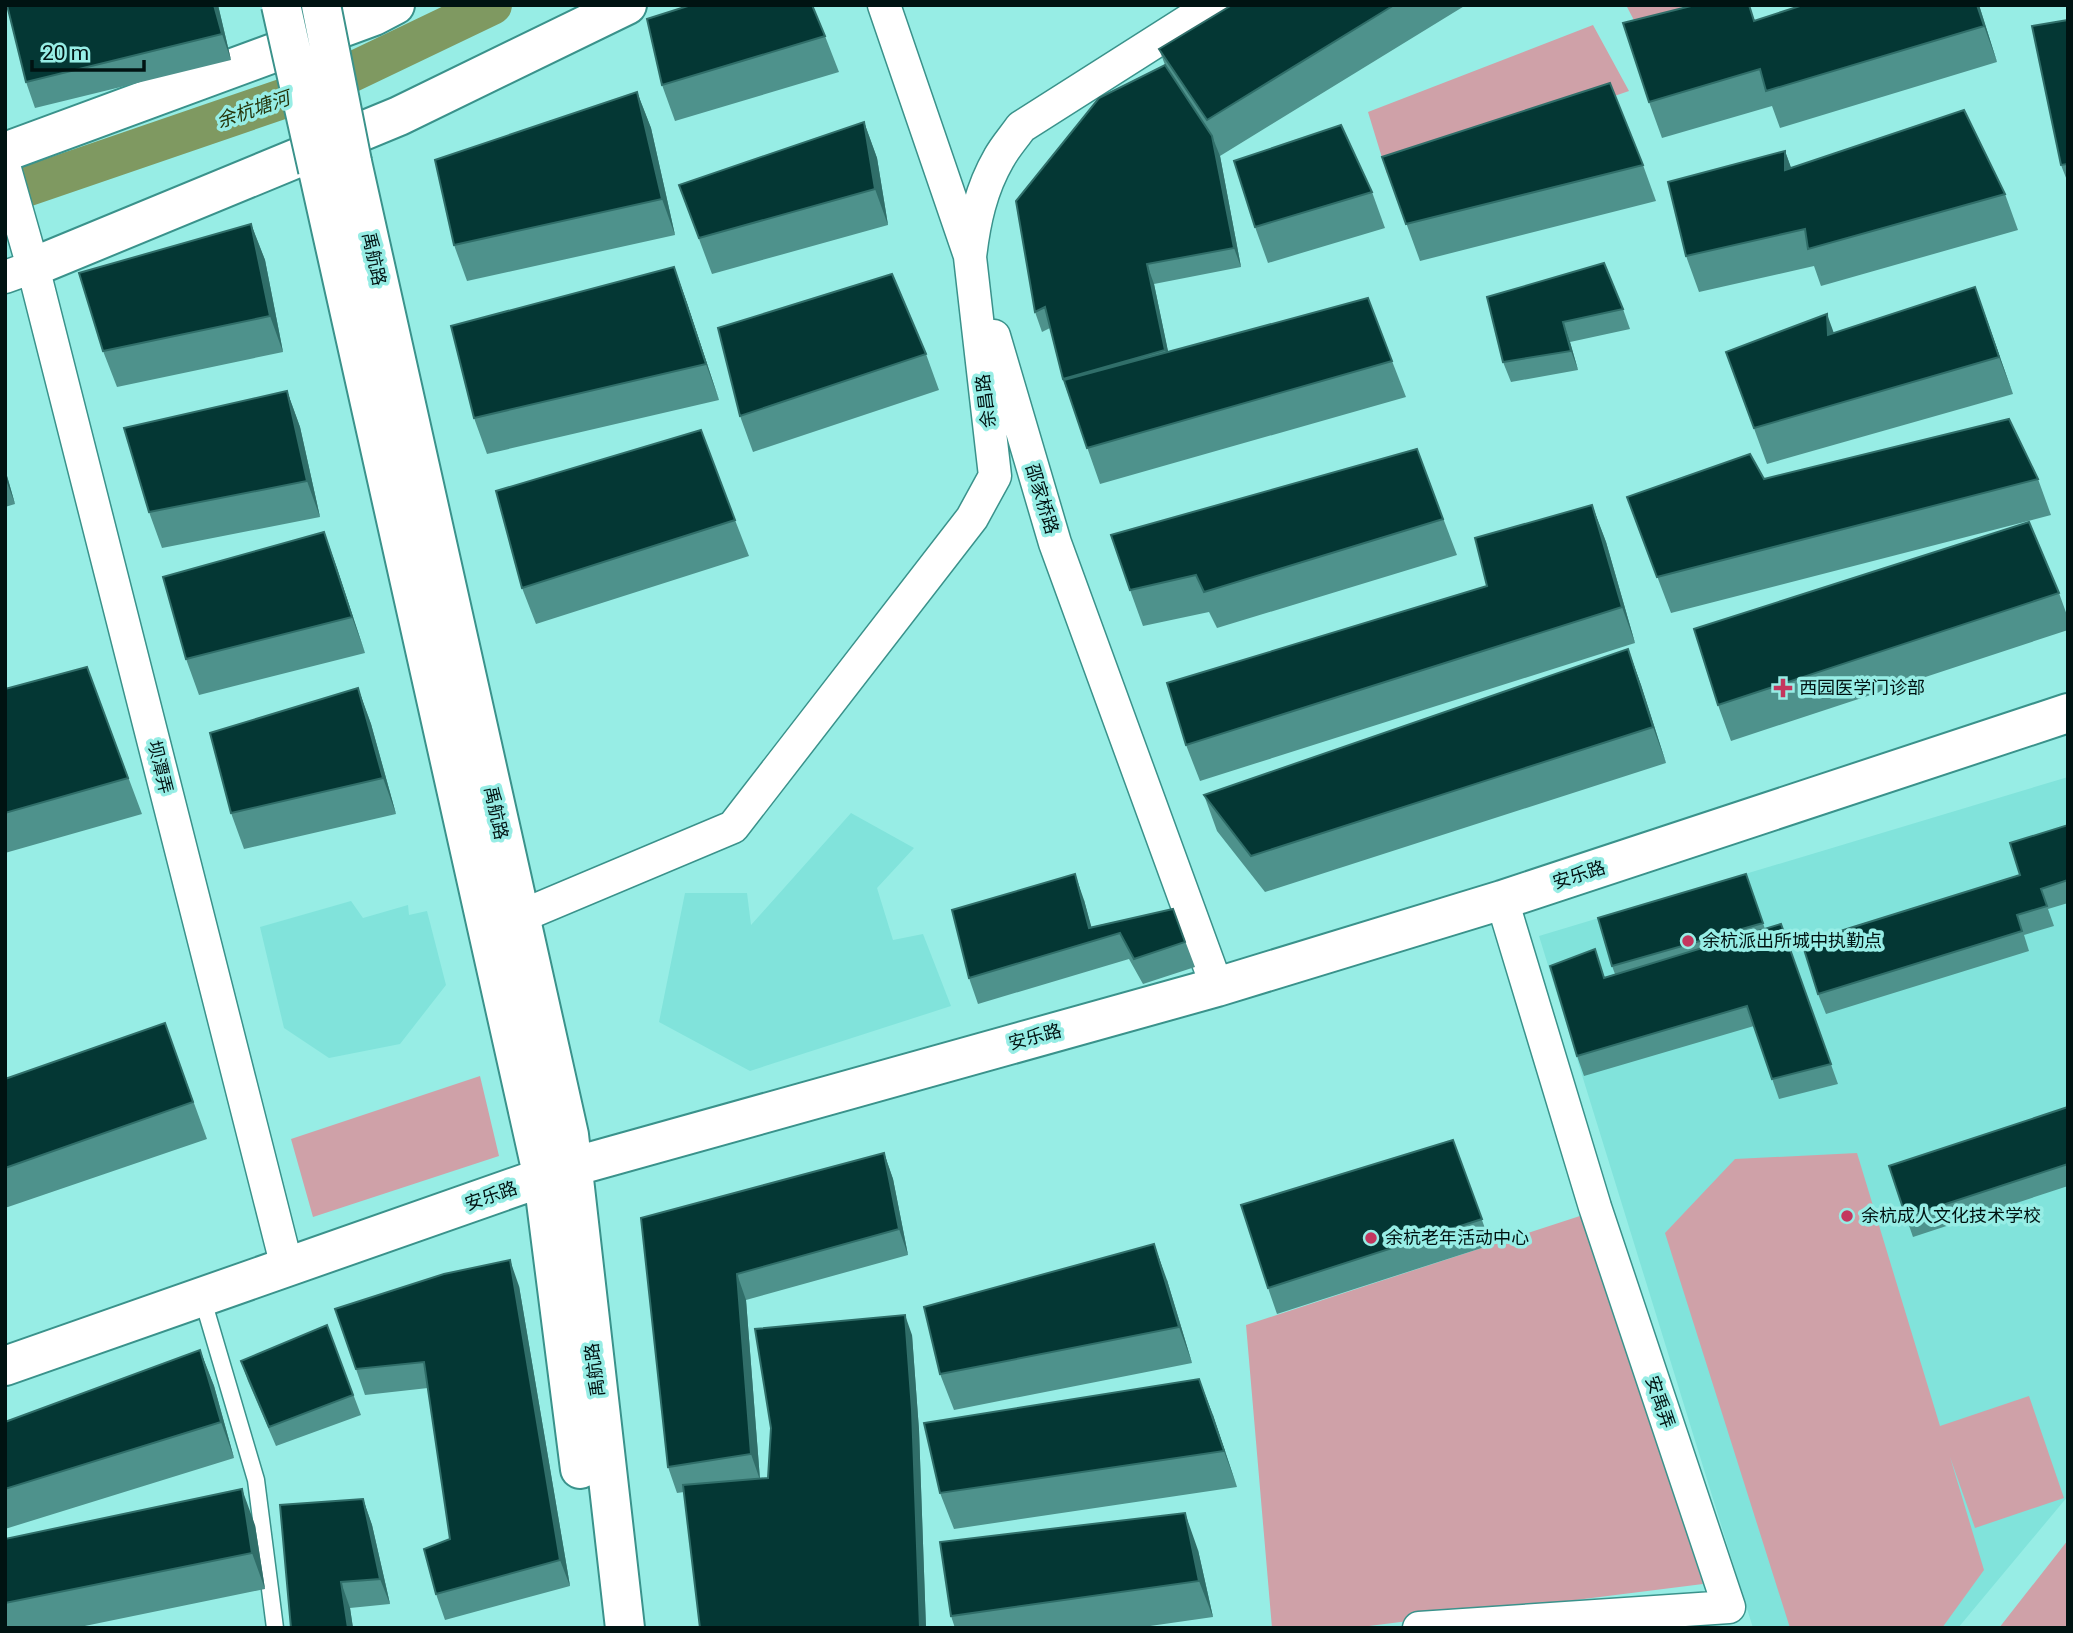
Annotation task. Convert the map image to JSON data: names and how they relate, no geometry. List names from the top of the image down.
{
  "streets": {
    "main road": ["禹航路", "安乐路"],
    "street": [
      "余昌路",
      "邵家桥路",
      "坝潭弄",
      "安禹弄"
    ]
  },
  "crossings": [
    ["禹航路", "余昌路"],
    ["禹航路", "安乐路"],
    ["余昌路", "邵家桥路"],
    ["邵家桥路", "安乐路"],
    ["坝潭弄", "安乐路"],
    ["安乐路", "安禹弄"]
  ],
  "water": ["余杭塘河"],
  "places": {
    "health": ["西园医学门诊部"],
    "other": ["余杭派出所城中执勤点", "余杭成人文化技术学校", "余杭老年活动中心"]
  },
  "scale_bar": "20 m"
}
